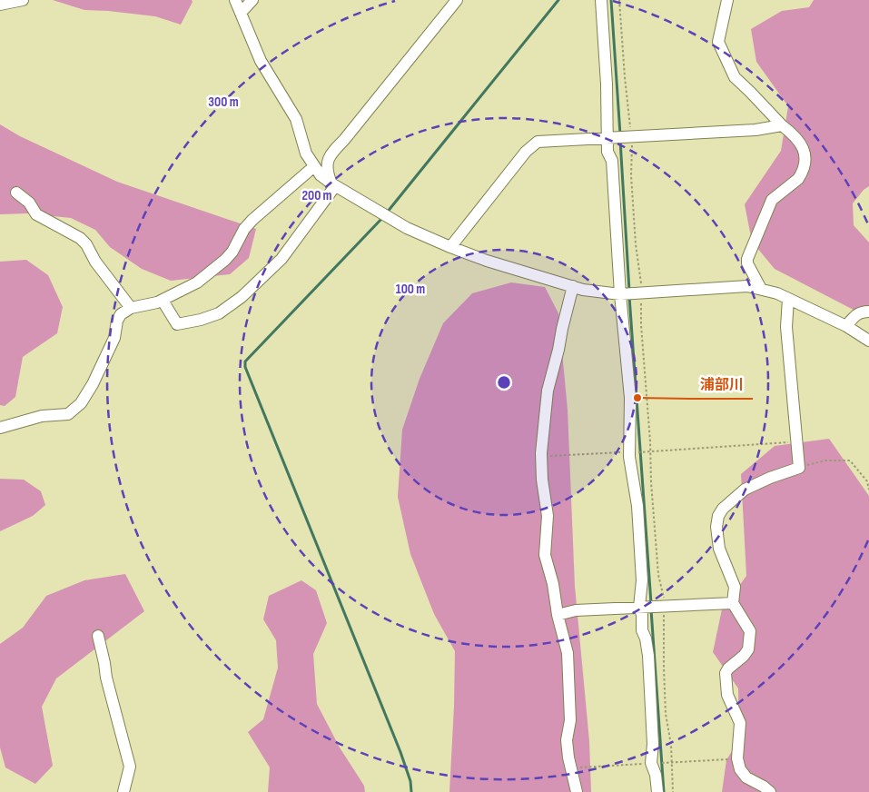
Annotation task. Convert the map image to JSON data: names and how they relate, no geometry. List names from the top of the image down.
{
  "places": ["浦部川"],
  "rings": ["300 m", "200 m", "100 m"]
}
